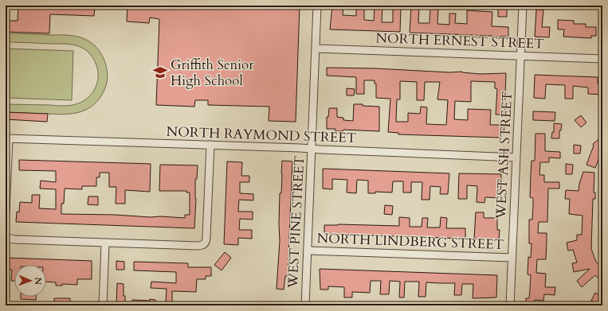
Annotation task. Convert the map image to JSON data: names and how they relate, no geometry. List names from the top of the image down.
{
  "streets": {
    "street": [
      "NORTH ERNEST STREET",
      "NORTH RAYMOND STREET",
      "WEST ASH STREET",
      "WEST PINE STREET",
      "NORTH LINDBERG STREET"
    ]
  },
  "crossings": [
    ["NORTH ERNEST STREET", "WEST ASH STREET"],
    ["NORTH ERNEST STREET", "WEST PINE STREET"],
    ["NORTH RAYMOND STREET", "WEST ASH STREET"],
    ["NORTH RAYMOND STREET", "WEST PINE STREET"],
    ["WEST ASH STREET", "NORTH LINDBERG STREET"],
    ["WEST PINE STREET", "NORTH LINDBERG STREET"]
  ],
  "places": {
    "school or university": ["Griffith Senior High School"]
  },
  "north": "right"
}
